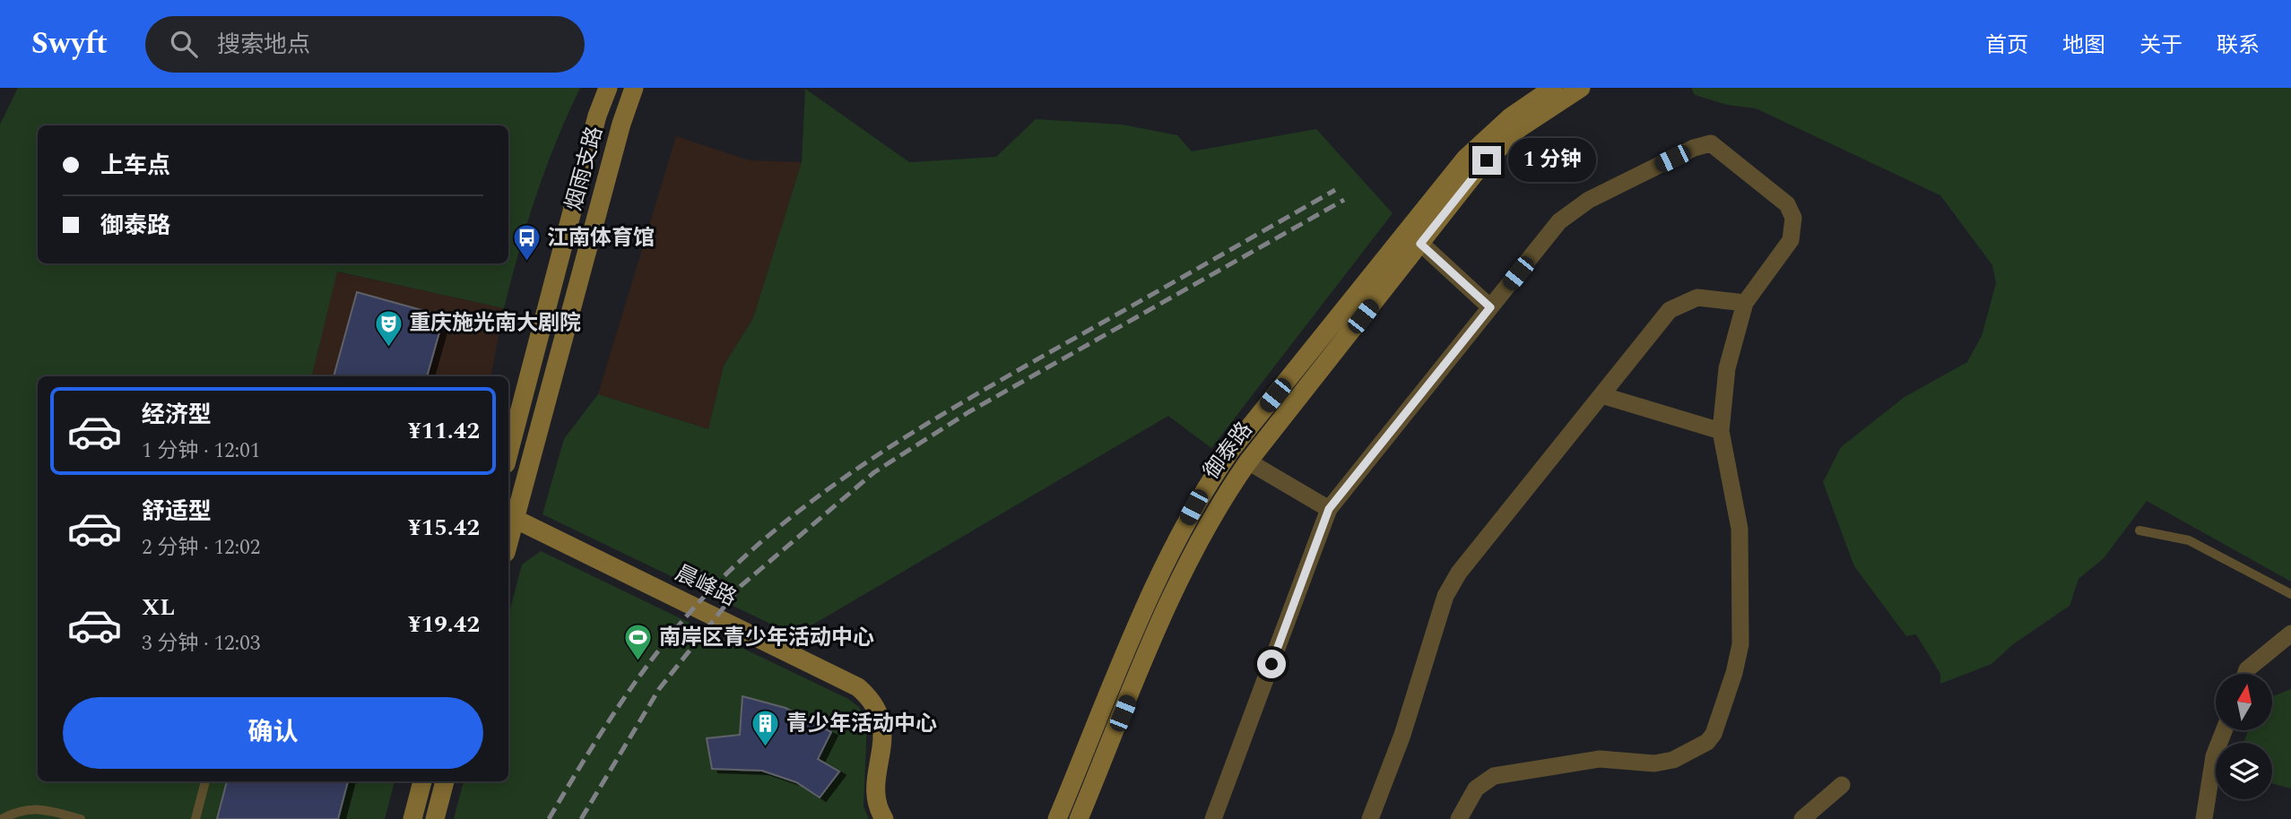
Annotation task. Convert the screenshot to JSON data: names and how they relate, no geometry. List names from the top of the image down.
{
  "streets": {
    "street": ["烟雨支路", "御泰路", "晨峰路"]
  },
  "crossings": [
    ["烟雨支路", "晨峰路"]
  ],
  "places": {
    "bus stop": ["江南体育馆"],
    "theatre": ["重庆施光南大剧院"],
    "sports": ["南岸区青少年活动中心"],
    "building": ["青少年活动中心"]
  },
  "north": "top",
  "page": {
    "header": "Swyft",
    "search": "搜索地点",
    "nav": [
      "首页",
      "地图",
      "关于",
      "联系"
    ],
    "banner": ["上车点", "御泰路"],
    "bubble": "1 分钟",
    "list": [
      {
        "name": "经济型",
        "note": "1 分钟 · 12:01",
        "value": "¥11.42"
      },
      {
        "name": "舒适型",
        "note": "2 分钟 · 12:02",
        "value": "¥15.42"
      },
      {
        "name": "XL",
        "note": "3 分钟 · 12:03",
        "value": "¥19.42"
      }
    ],
    "buttons": "确认"
  }
}
